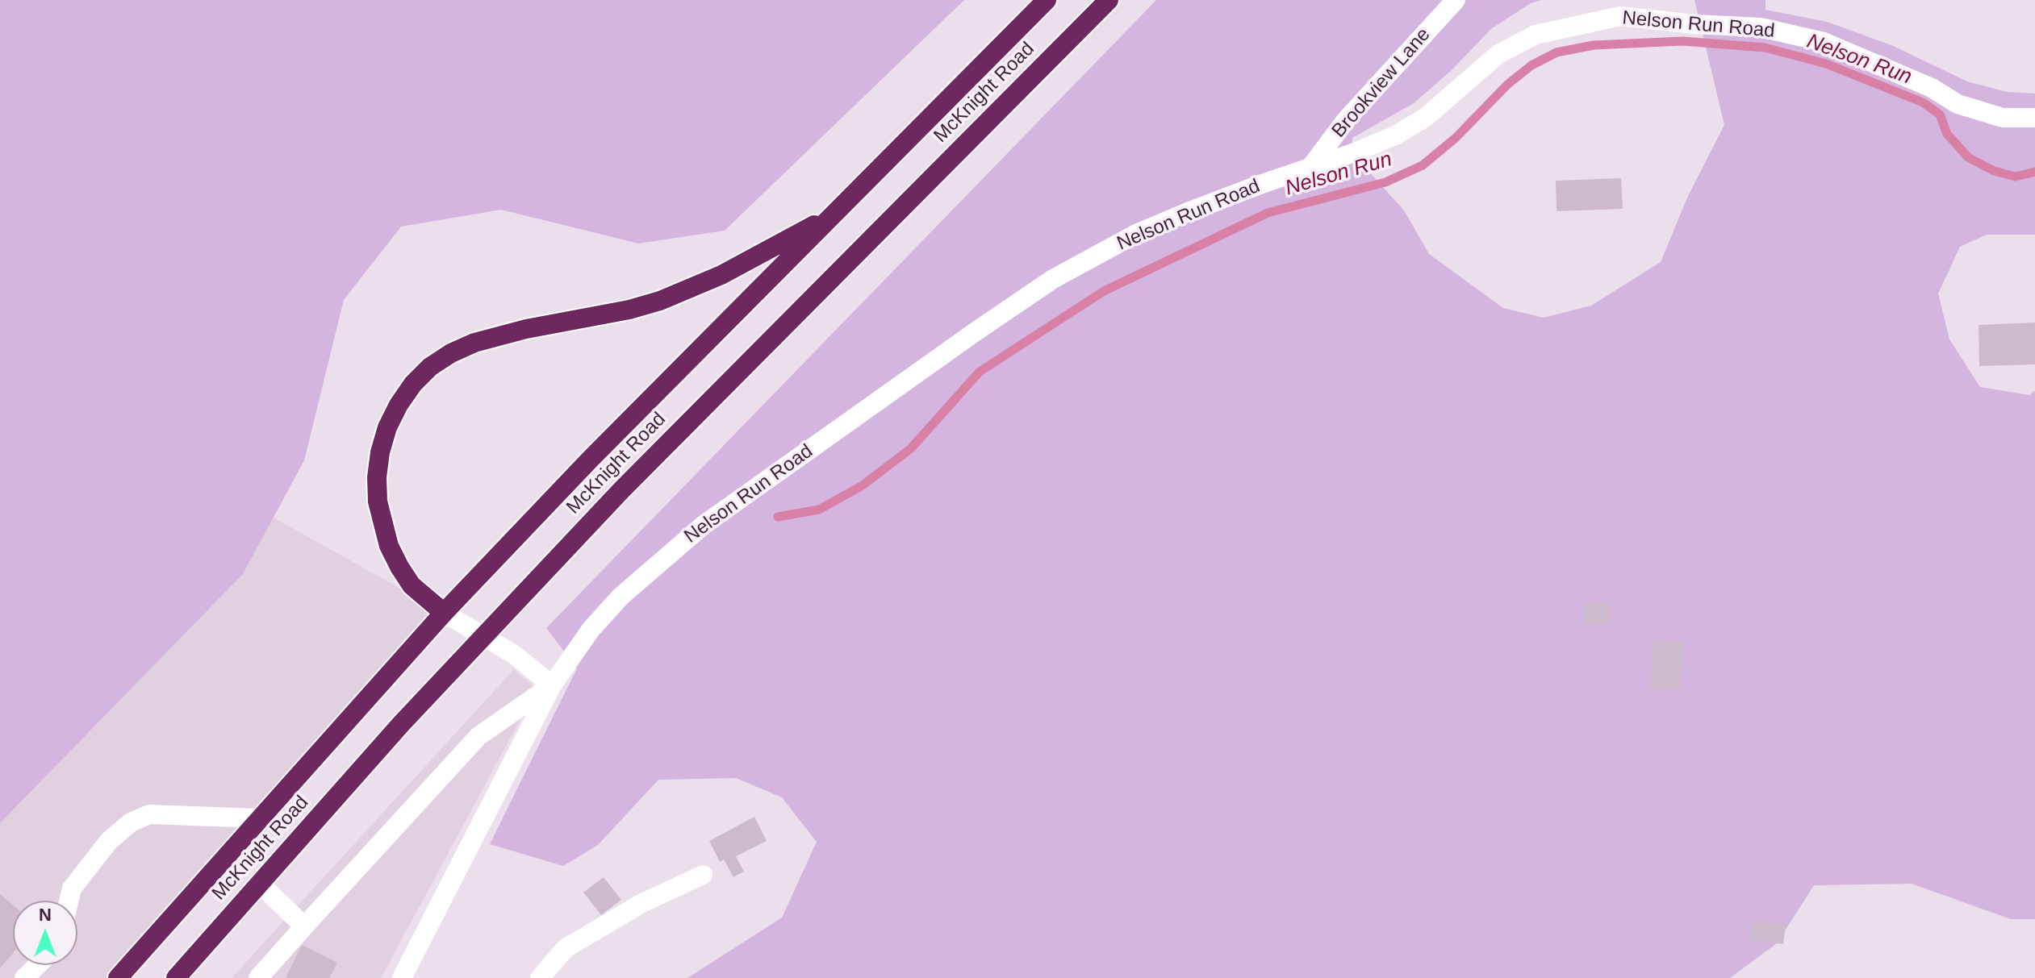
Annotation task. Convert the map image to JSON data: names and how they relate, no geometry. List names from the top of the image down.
{
  "streets": {
    "highway": ["McKnight Road"],
    "street": ["Nelson Run Road", "Brookview Lane"]
  },
  "crossings": [
    ["Nelson Run Road", "Brookview Lane"]
  ],
  "water": ["Nelson Run"],
  "north": "top"
}
